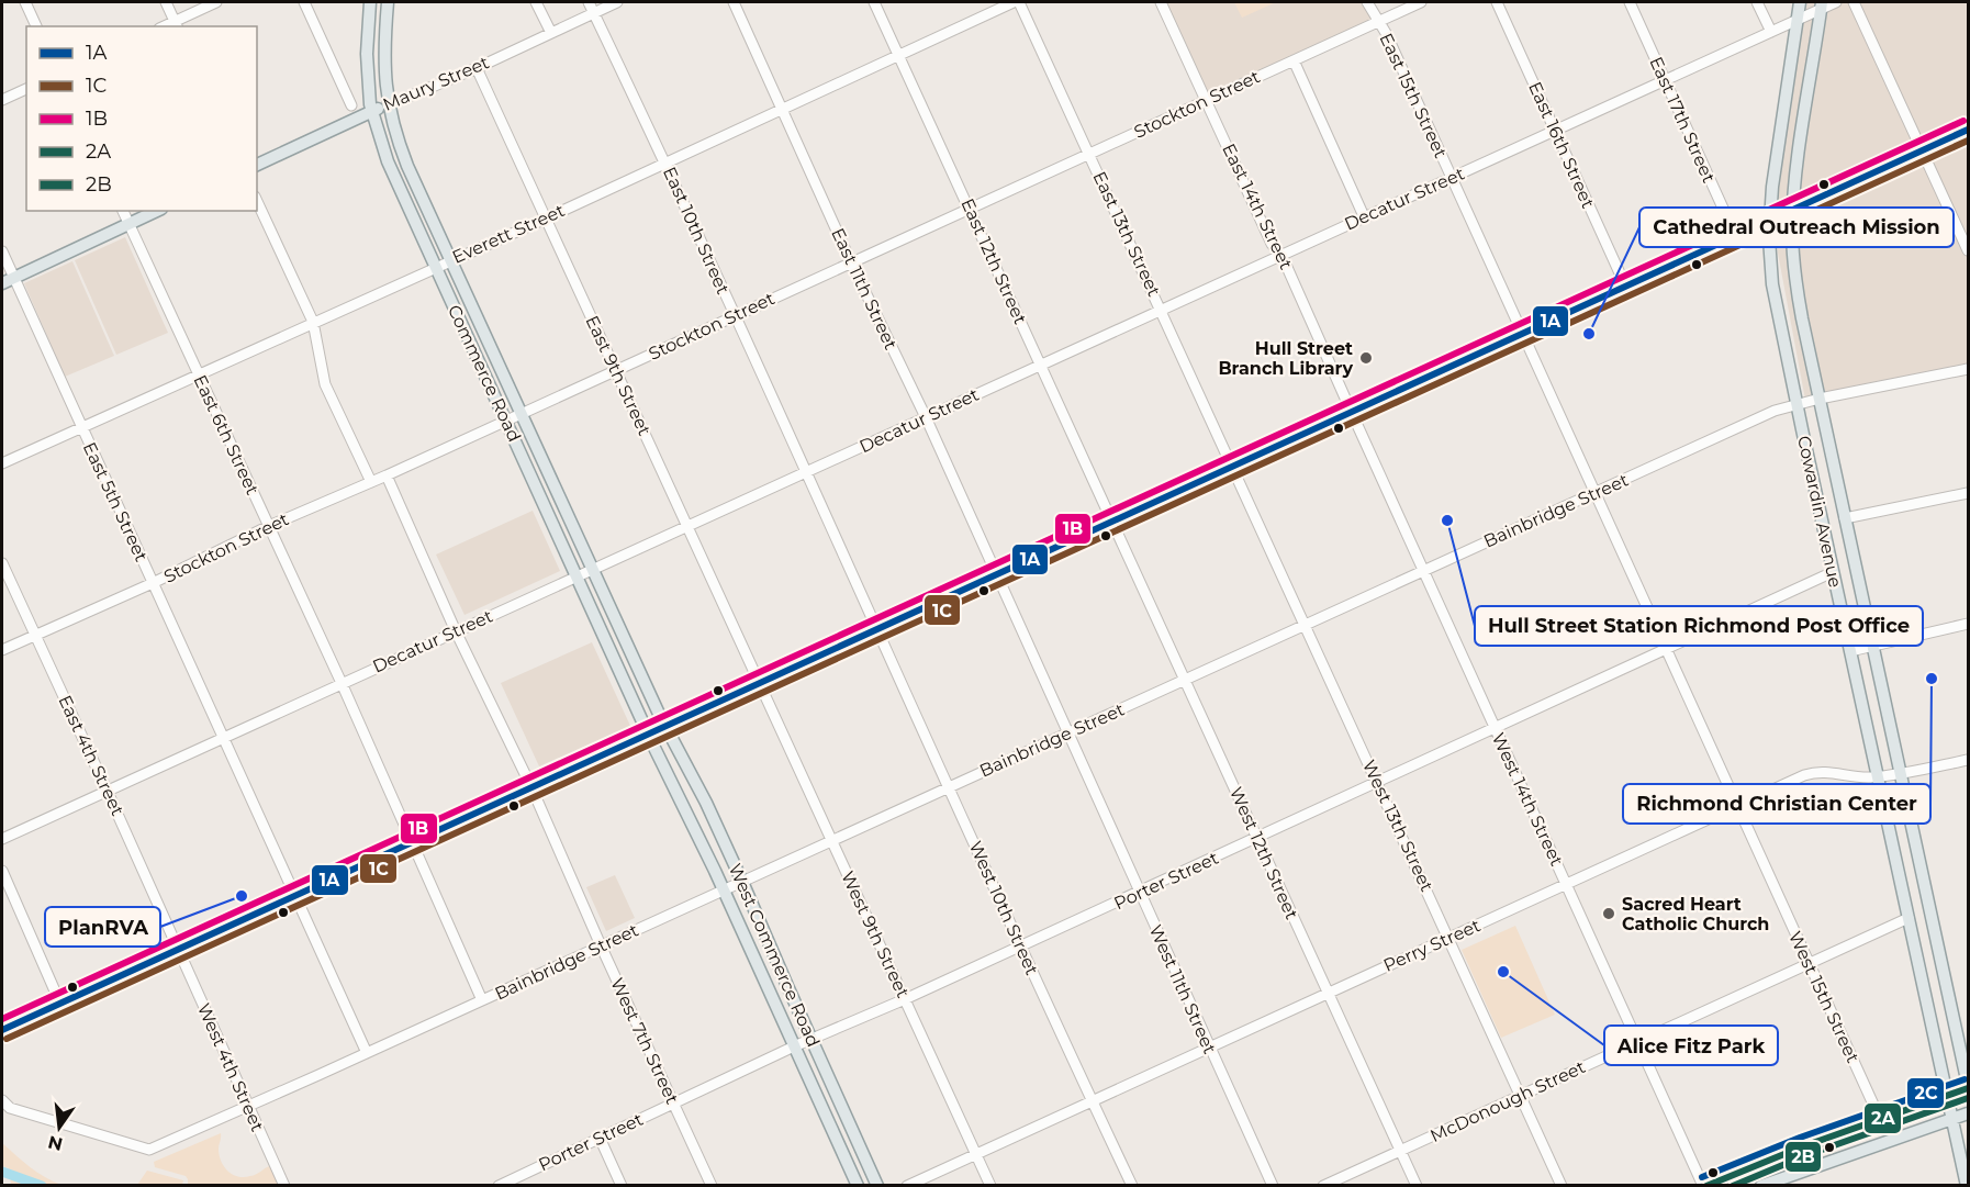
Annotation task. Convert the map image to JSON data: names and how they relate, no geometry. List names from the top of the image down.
{
  "streets": {
    "main road": [
      "Maury Street",
      "Commerce Road",
      "Cowardin Avenue",
      "West Commerce Road"
    ],
    "street": [
      "East 15th Street",
      "Stockton Street",
      "East 17th Street",
      "East 16th Street",
      "Decatur Street",
      "East 14th Street",
      "East 10th Street",
      "Everett Street",
      "East 13th Street",
      "East 12th Street",
      "East 11th Street",
      "East 9th Street",
      "East 6th Street",
      "East 5th Street",
      "Bainbridge Street",
      "East 4th Street",
      "West 14th Street",
      "West 13th Street",
      "West 12th Street",
      "Porter Street",
      "West 10th Street",
      "West 9th Street",
      "Perry Street",
      "West 11th Street",
      "West 15th Street",
      "West 7th Street",
      "West 4th Street",
      "McDonough Street"
    ]
  },
  "crossings": [
    ["Maury Street", "East 10th Street"],
    ["Maury Street", "Commerce Road"],
    ["Maury Street", "East 9th Street"],
    ["East 15th Street", "Stockton Street"],
    ["East 15th Street", "Decatur Street"],
    ["East 15th Street", "West 15th Street"],
    ["Stockton Street", "East 14th Street"],
    ["Stockton Street", "East 10th Street"],
    ["Stockton Street", "East 13th Street"],
    ["Stockton Street", "East 12th Street"],
    ["Stockton Street", "East 11th Street"],
    ["Stockton Street", "Commerce Road"],
    ["Stockton Street", "East 9th Street"],
    ["Stockton Street", "East 6th Street"],
    ["Stockton Street", "East 5th Street"],
    ["Stockton Street", "East 4th Street"],
    ["Stockton Street", "West 7th Street"],
    ["East 17th Street", "Decatur Street"],
    ["East 16th Street", "Decatur Street"],
    ["Decatur Street", "East 14th Street"],
    ["Decatur Street", "East 10th Street"],
    ["Decatur Street", "East 13th Street"],
    ["Decatur Street", "East 12th Street"],
    ["Decatur Street", "East 11th Street"],
    ["Decatur Street", "Commerce Road"],
    ["Decatur Street", "East 9th Street"],
    ["Decatur Street", "East 6th Street"],
    ["Decatur Street", "East 5th Street"],
    ["Decatur Street", "Cowardin Avenue"],
    ["Decatur Street", "East 4th Street"],
    ["Decatur Street", "West 7th Street"],
    ["East 14th Street", "West 14th Street"],
    ["East 10th Street", "Everett Street"],
    ["East 10th Street", "West 10th Street"],
    ["Everett Street", "East 12th Street"],
    ["Everett Street", "East 11th Street"],
    ["Everett Street", "Commerce Road"],
    ["Everett Street", "East 9th Street"],
    ["Everett Street", "East 6th Street"],
    ["Everett Street", "East 5th Street"],
    ["East 13th Street", "West 13th Street"],
    ["East 12th Street", "West 12th Street"],
    ["East 11th Street", "West 11th Street"],
    ["Commerce Road", "West Commerce Road"],
    ["East 9th Street", "West 9th Street"],
    ["East 6th Street", "Bainbridge Street"],
    ["East 5th Street", "Bainbridge Street"],
    ["Bainbridge Street", "Cowardin Avenue"],
    ["Bainbridge Street", "West 14th Street"],
    ["Bainbridge Street", "West 13th Street"],
    ["Bainbridge Street", "West 12th Street"],
    ["Bainbridge Street", "West 10th Street"],
    ["Bainbridge Street", "West 9th Street"],
    ["Bainbridge Street", "West Commerce Road"],
    ["Bainbridge Street", "West 11th Street"],
    ["Bainbridge Street", "West 15th Street"],
    ["Bainbridge Street", "West 7th Street"],
    ["Bainbridge Street", "West 4th Street"],
    ["Cowardin Avenue", "Porter Street"],
    ["Cowardin Avenue", "Perry Street"],
    ["Cowardin Avenue", "McDonough Street"],
    ["East 4th Street", "West 4th Street"],
    ["West 14th Street", "Porter Street"],
    ["West 14th Street", "Perry Street"],
    ["West 14th Street", "McDonough Street"],
    ["West 13th Street", "Porter Street"],
    ["West 13th Street", "Perry Street"],
    ["West 13th Street", "McDonough Street"],
    ["West 12th Street", "Porter Street"],
    ["West 12th Street", "Perry Street"],
    ["West 12th Street", "McDonough Street"],
    ["Porter Street", "West 10th Street"],
    ["Porter Street", "West 9th Street"],
    ["Porter Street", "West Commerce Road"],
    ["Porter Street", "West 11th Street"],
    ["Porter Street", "West 15th Street"],
    ["Porter Street", "West 7th Street"],
    ["West 10th Street", "Perry Street"],
    ["West 9th Street", "Perry Street"],
    ["Perry Street", "West 11th Street"],
    ["Perry Street", "West 15th Street"],
    ["West 15th Street", "McDonough Street"]
  ],
  "places": [
    "Cathedral Outreach Mission",
    "Hull Street Branch Library",
    "Hull Street Station Richmond Post Office",
    "Richmond Christian Center",
    "PlanRVA",
    "Sacred Heart Catholic Church",
    "Alice Fitz Park"
  ],
  "lines": [
    "transit line 1B",
    "transit line 1A",
    "transit line 1C",
    "transit line 2C",
    "transit line 2A",
    "transit line 2B"
  ],
  "legend": [
    "1A",
    "1C",
    "1B",
    "2A",
    "2B"
  ],
  "north": "bottom"
}
